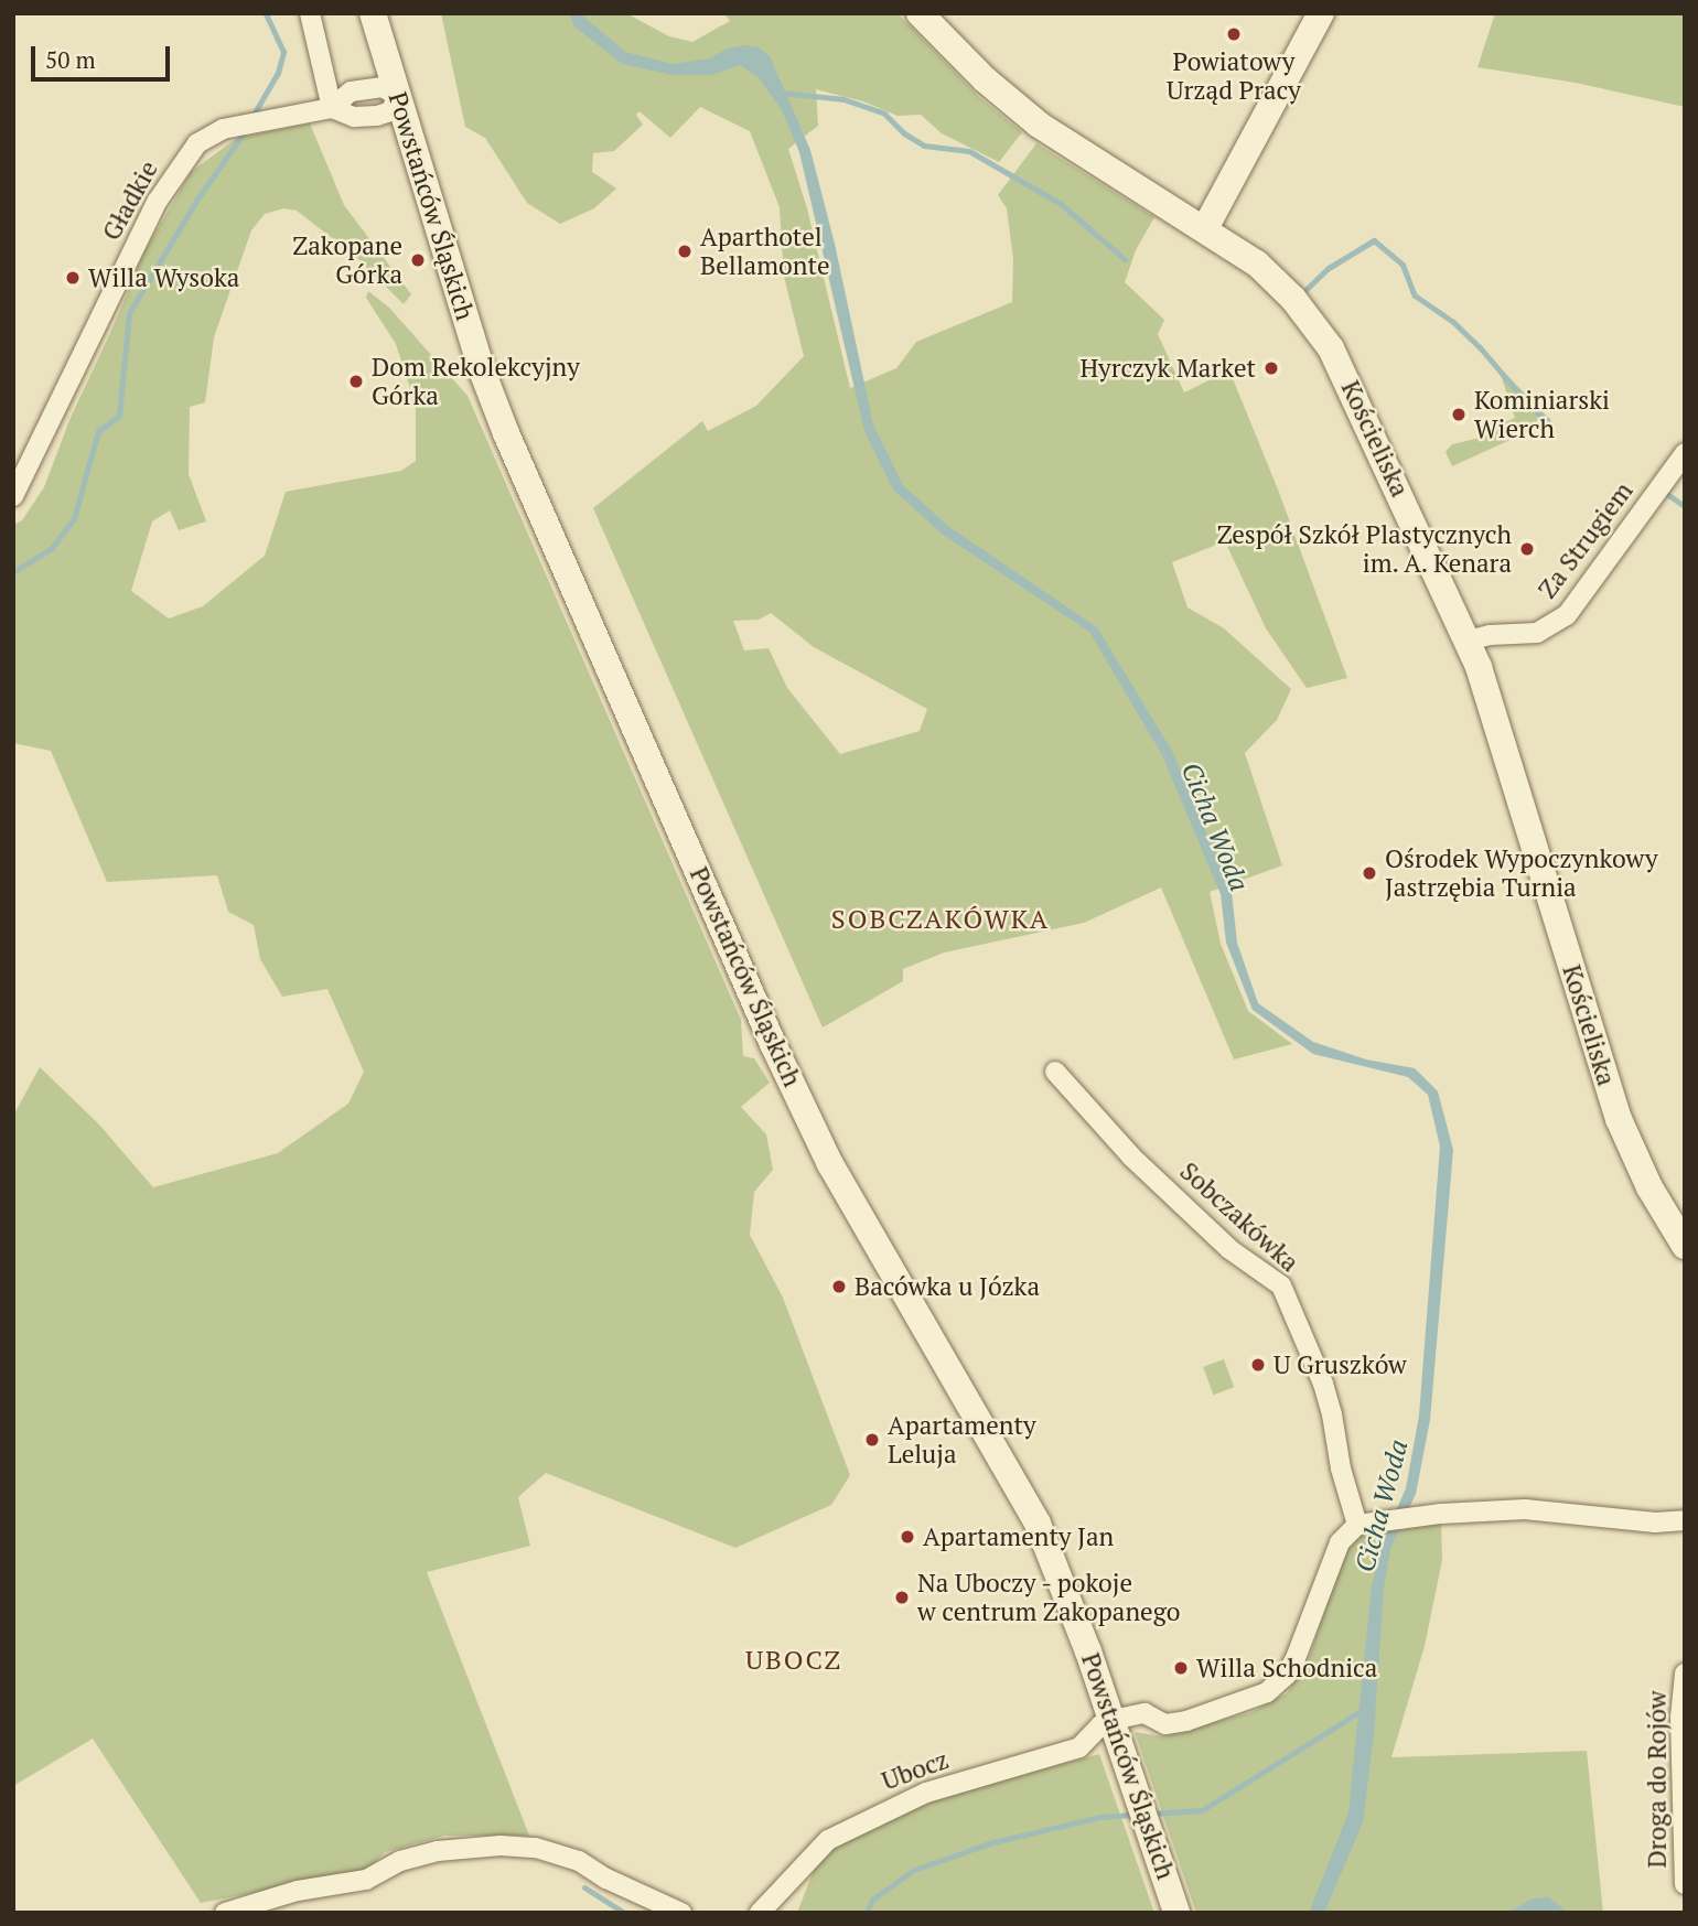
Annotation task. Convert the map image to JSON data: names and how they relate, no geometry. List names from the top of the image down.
{
  "streets": {
    "street": [
      "Gładkie",
      "Powstańców Śląskich",
      "Kościeliska",
      "Za Strugiem",
      "Sobczakówka",
      "Ubocz",
      "Droga do Rojów"
    ]
  },
  "crossings": [
    ["Gładkie", "Powstańców Śląskich"],
    ["Powstańców Śląskich", "Ubocz"],
    ["Kościeliska", "Za Strugiem"]
  ],
  "districts": ["SOBCZAKÓWKA", "UBOCZ"],
  "water": ["Cicha Woda"],
  "places": [
    "Powiatowy Urząd Pracy",
    "Aparthotel Bellamonte",
    "Zakopane Górka",
    "Willa Wysoka",
    "Hyrczyk Market",
    "Dom Rekolekcyjny Górka",
    "Kominiarski Wierch",
    "Zespół Szkół Plastycznych im. A. Kenara",
    "Ośrodek Wypoczynkowy Jastrzębia Turnia",
    "Bacówka u Józka",
    "U Gruszków",
    "Apartamenty Leluja",
    "Apartamenty Jan",
    "Na Uboczy - pokoje w centrum Zakopanego",
    "Willa Schodnica"
  ],
  "scale_bar": "50 m"
}
